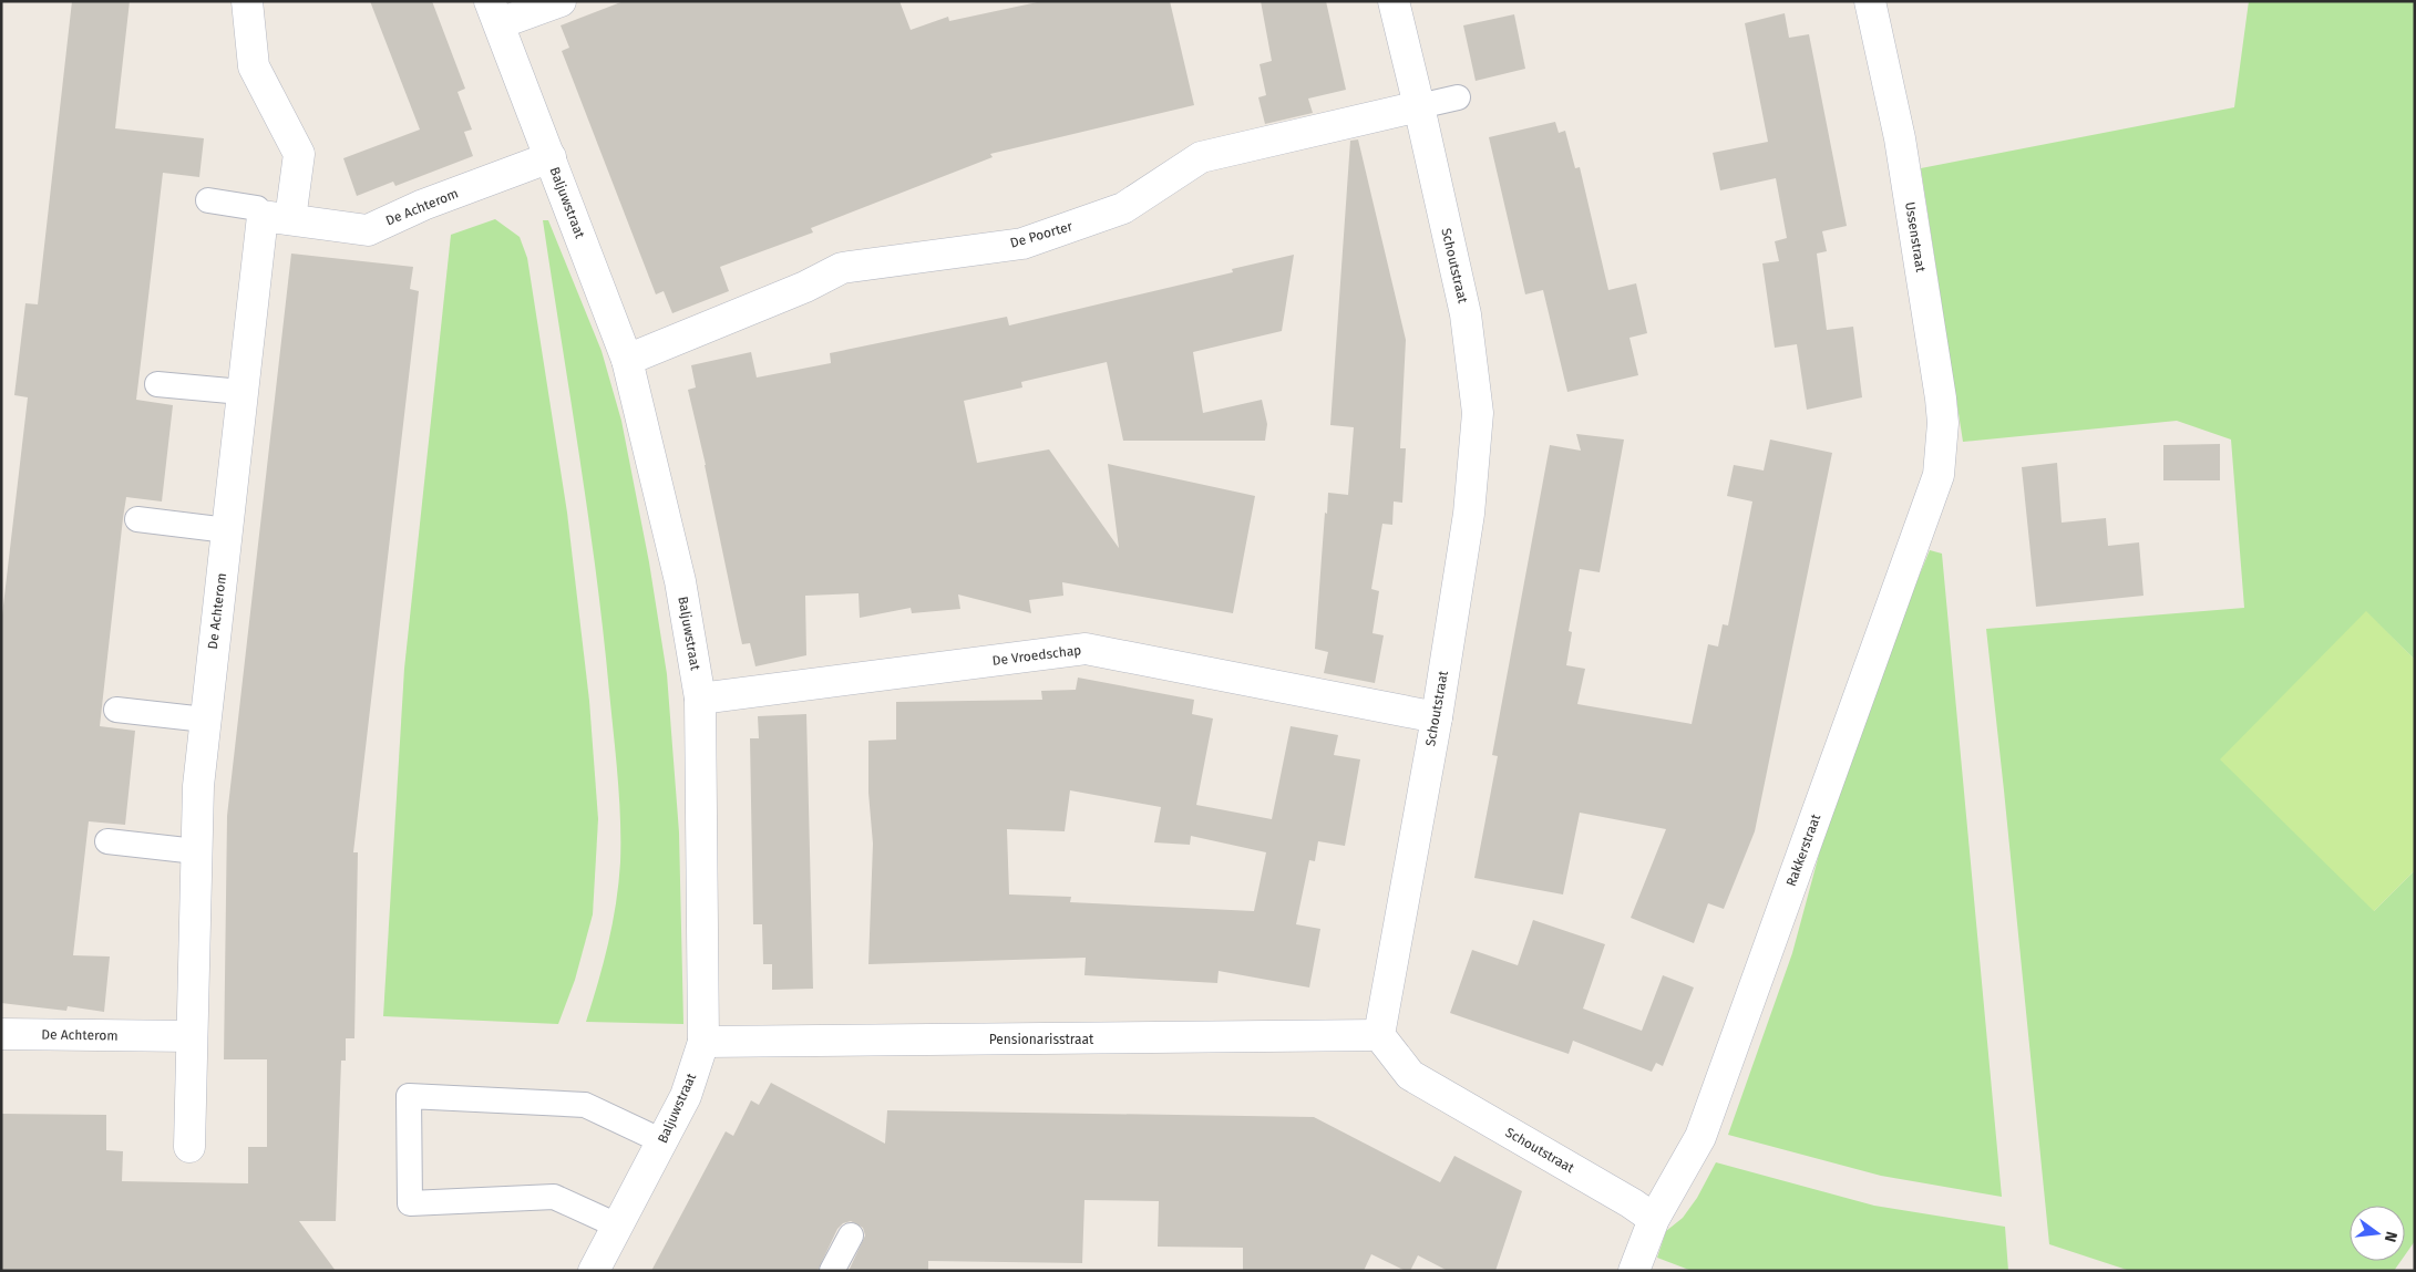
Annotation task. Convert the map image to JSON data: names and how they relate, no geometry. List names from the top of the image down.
{
  "streets": {
    "street": [
      "Baljuwstraat",
      "De Achterom",
      "De Poorter",
      "Ussenstraat",
      "Schoutstraat",
      "De Vroedschap",
      "Rakkerstraat",
      "Pensionarisstraat"
    ]
  },
  "crossings": [
    ["Baljuwstraat", "De Achterom"],
    ["Baljuwstraat", "De Poorter"],
    ["Baljuwstraat", "De Vroedschap"],
    ["Baljuwstraat", "Pensionarisstraat"],
    ["De Poorter", "Schoutstraat"],
    ["Ussenstraat", "Rakkerstraat"],
    ["Schoutstraat", "De Vroedschap"],
    ["Schoutstraat", "Rakkerstraat"],
    ["Schoutstraat", "Pensionarisstraat"]
  ],
  "north": "right"
}
